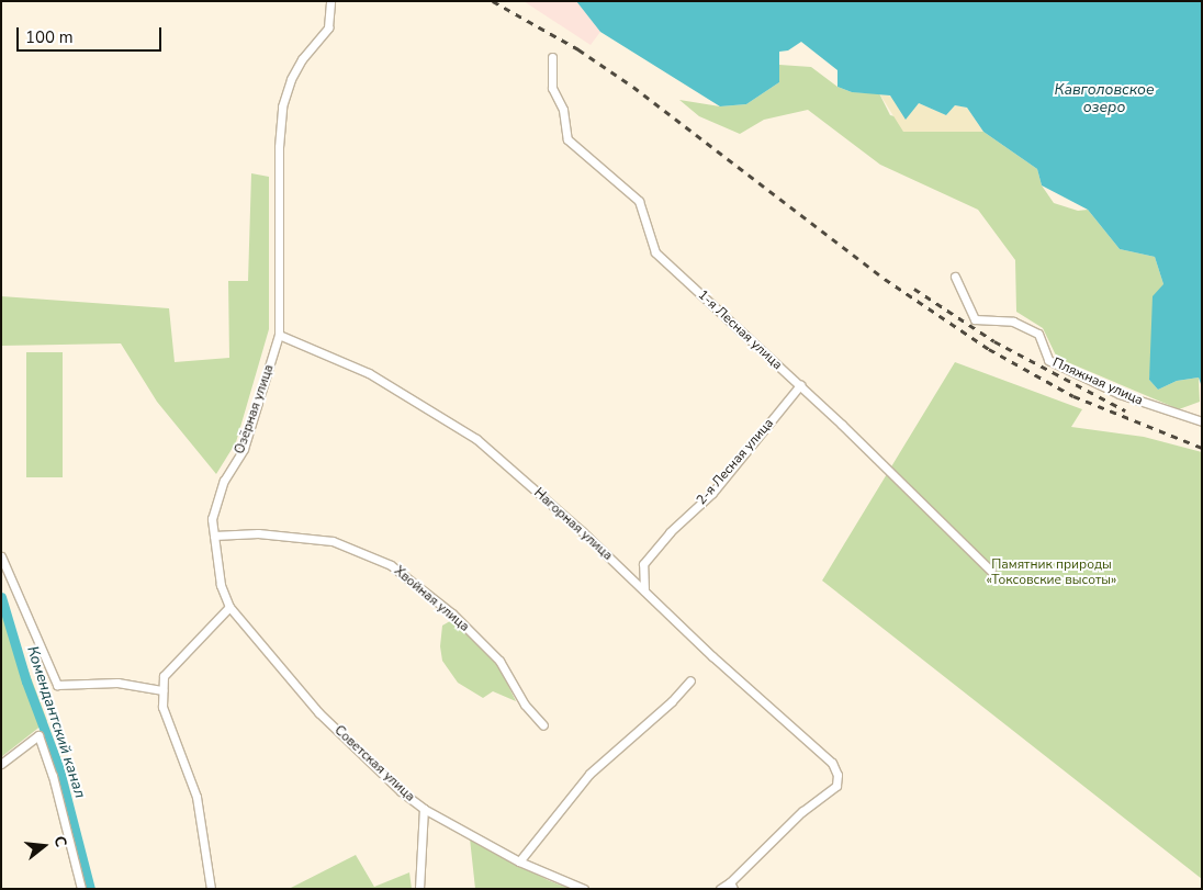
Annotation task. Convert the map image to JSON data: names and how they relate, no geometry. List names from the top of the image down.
{
  "streets": {
    "street": [
      "1-я Лесная улица",
      "Пляжная улица",
      "Озёрная улица",
      "2-я Лесная улица",
      "Нагорная улица",
      "Хвойная улица",
      "Советская улица"
    ]
  },
  "crossings": [
    ["1-я Лесная улица", "2-я Лесная улица"],
    ["Озёрная улица", "Нагорная улица"],
    ["Озёрная улица", "Хвойная улица"],
    ["Озёрная улица", "Советская улица"],
    ["2-я Лесная улица", "Нагорная улица"]
  ],
  "water": ["Кавголовское озеро", "Комендантский канал"],
  "parks": ["Памятник природы «Токсовские высоты»"],
  "scale_bar": "100 m",
  "north": "right"
}
